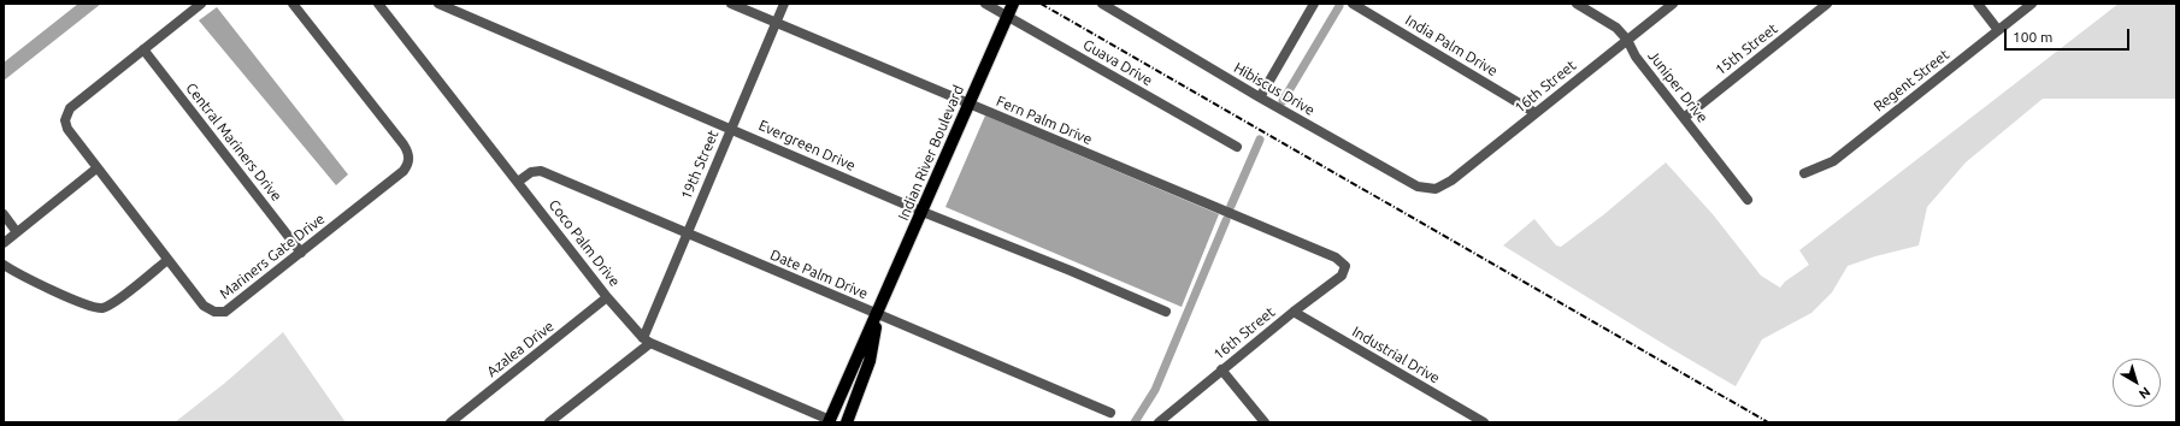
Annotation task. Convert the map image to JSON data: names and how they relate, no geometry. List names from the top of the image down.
{
  "streets": {
    "main road": ["Indian River Boulevard"],
    "street": [
      "India Palm Drive",
      "15th Street",
      "Guava Drive",
      "Regent Street",
      "16th Street",
      "Juniper Drive",
      "Hibiscus Drive",
      "Fern Palm Drive",
      "Central Mariners Drive",
      "Evergreen Drive",
      "19th Street",
      "Coco Palm Drive",
      "Mariners Gate Drive",
      "Date Palm Drive",
      "Azalea Drive",
      "Industrial Drive"
    ]
  },
  "crossings": [
    ["India Palm Drive", "16th Street"],
    ["15th Street", "Juniper Drive"],
    ["Guava Drive", "Indian River Boulevard"],
    ["16th Street", "Juniper Drive"],
    ["16th Street", "Hibiscus Drive"],
    ["16th Street", "Fern Palm Drive"],
    ["16th Street", "Industrial Drive"],
    ["Fern Palm Drive", "Indian River Boulevard"],
    ["Fern Palm Drive", "19th Street"],
    ["Central Mariners Drive", "Mariners Gate Drive"],
    ["Evergreen Drive", "Indian River Boulevard"],
    ["Evergreen Drive", "19th Street"],
    ["Indian River Boulevard", "Date Palm Drive"],
    ["19th Street", "Coco Palm Drive"],
    ["19th Street", "Date Palm Drive"],
    ["Coco Palm Drive", "Date Palm Drive"],
    ["Coco Palm Drive", "Azalea Drive"]
  ],
  "scale_bar": "100 m",
  "north": "bottom right"
}
